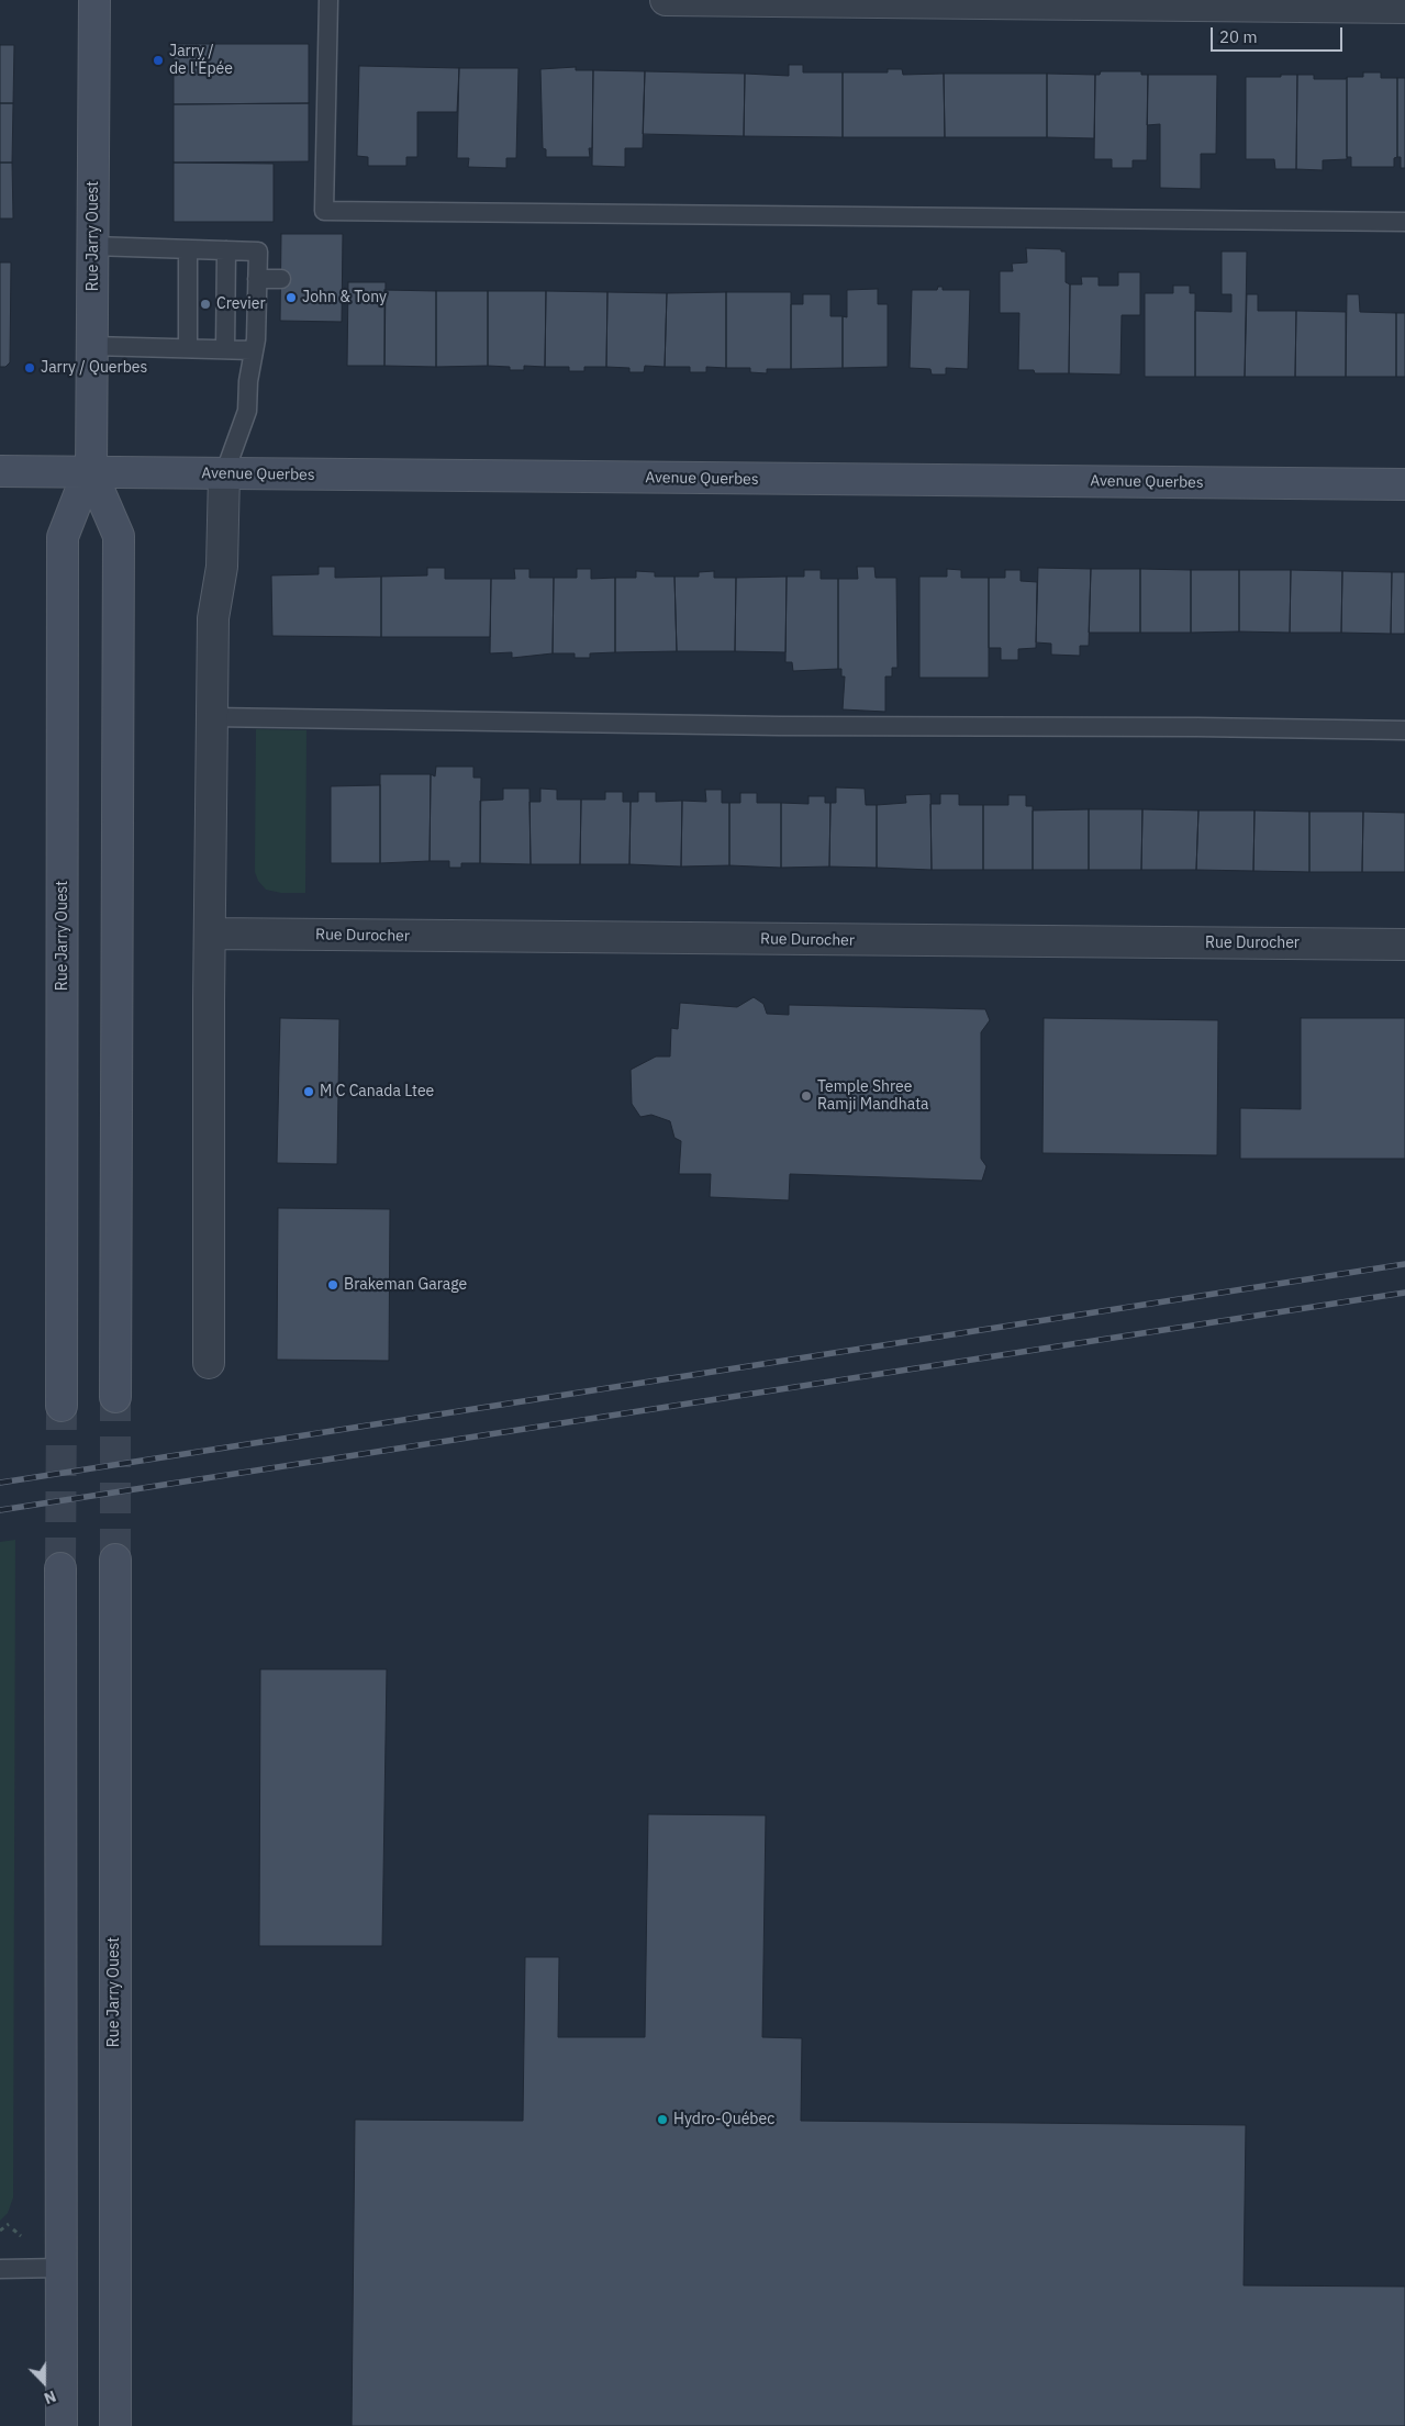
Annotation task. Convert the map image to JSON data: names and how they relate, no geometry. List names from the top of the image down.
{
  "streets": {
    "main road": ["Rue Jarry Ouest", "Avenue Querbes"],
    "street": ["Rue Durocher"]
  },
  "crossings": [
    ["Rue Jarry Ouest", "Avenue Querbes"]
  ],
  "places": [
    "Jarry / de l'Épée",
    "John & Tony",
    "Crevier",
    "Jarry / Querbes",
    "M C Canada Ltee",
    "Temple Shree Ramji Mandhata",
    "Brakeman Garage",
    "Hydro-Québec"
  ],
  "scale_bar": "20 m",
  "north": "bottom"
}
